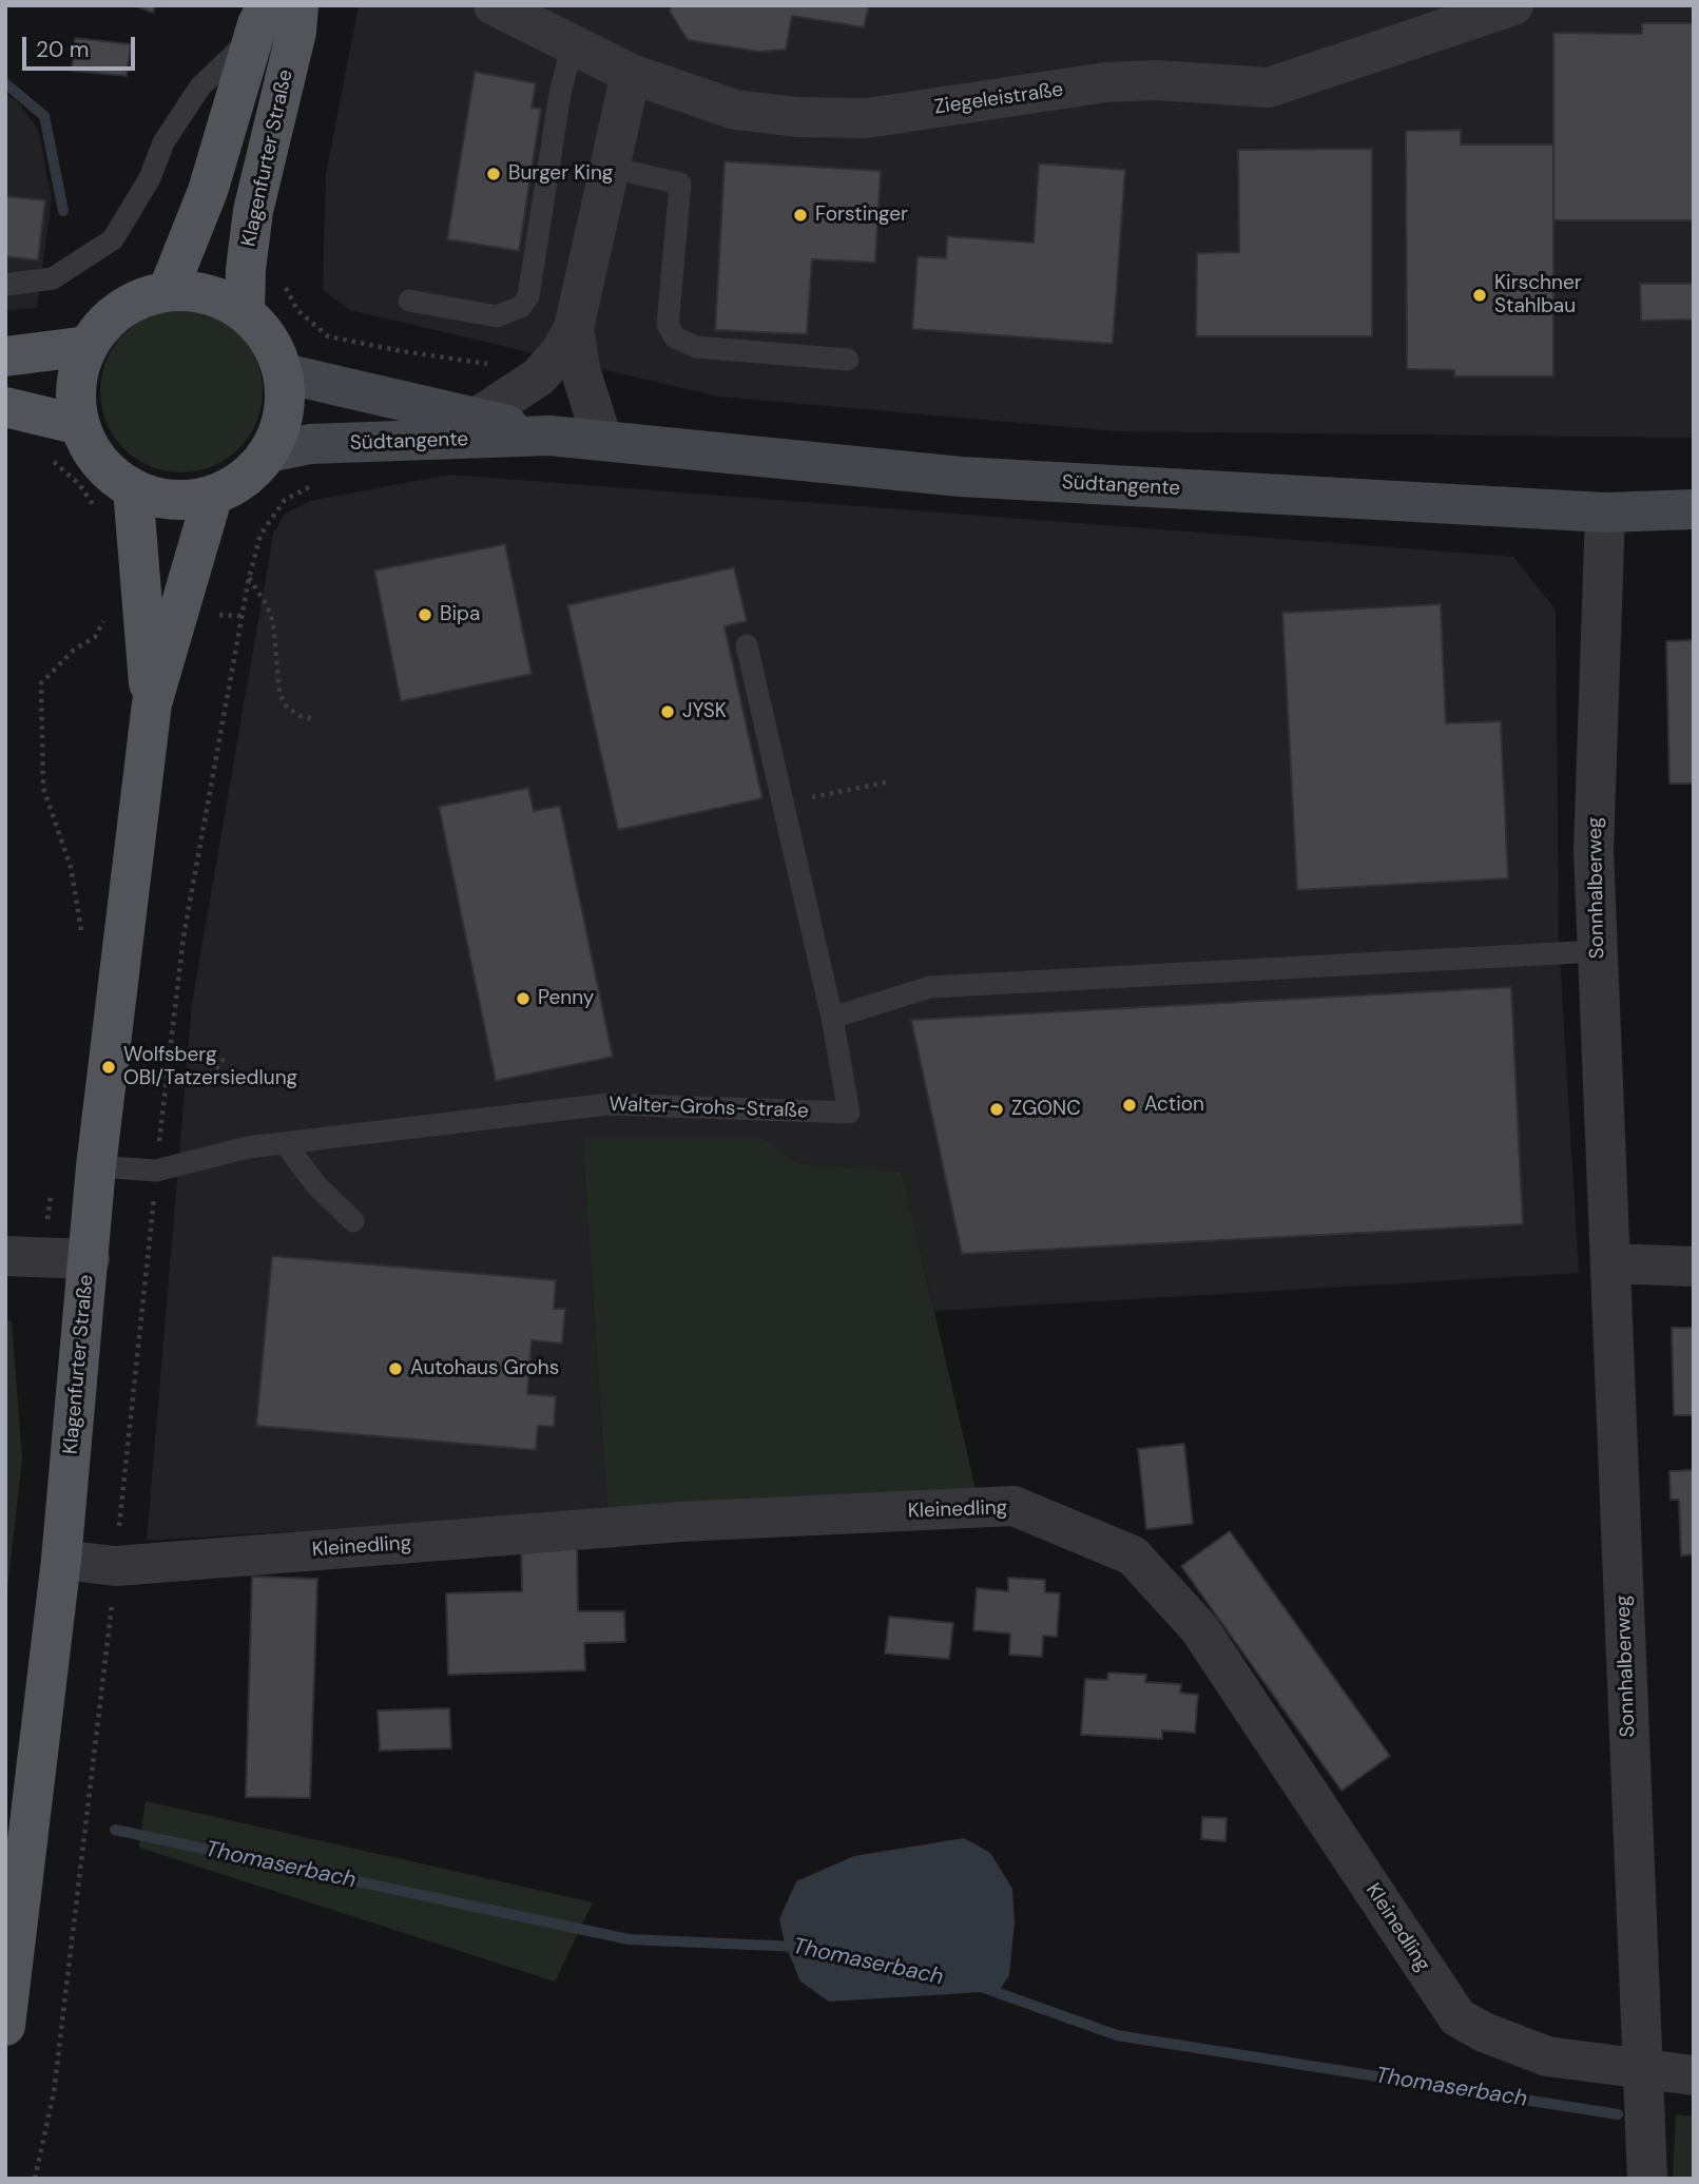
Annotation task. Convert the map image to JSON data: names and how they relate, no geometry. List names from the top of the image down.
{
  "streets": {
    "main road": ["Klagenfurter Straße", "Südtangente"],
    "street": ["Ziegeleistraße", "Sonnhalberweg", "Kleinedling"],
    "lane": ["Walter-Grohs-Straße"]
  },
  "crossings": [
    ["Klagenfurter Straße", "Südtangente"],
    ["Klagenfurter Straße", "Walter-Grohs-Straße"],
    ["Klagenfurter Straße", "Kleinedling"],
    ["Südtangente", "Sonnhalberweg"],
    ["Sonnhalberweg", "Kleinedling"]
  ],
  "water": ["Thomaserbach"],
  "places": [
    "Burger King",
    "Forstinger",
    "Kirschner Stahlbau",
    "Bipa",
    "JYSK",
    "Penny",
    "Wolfsberg OBI/Tatzersiedlung",
    "Action",
    "ZGONC",
    "Autohaus Grohs"
  ],
  "scale_bar": "20 m"
}
